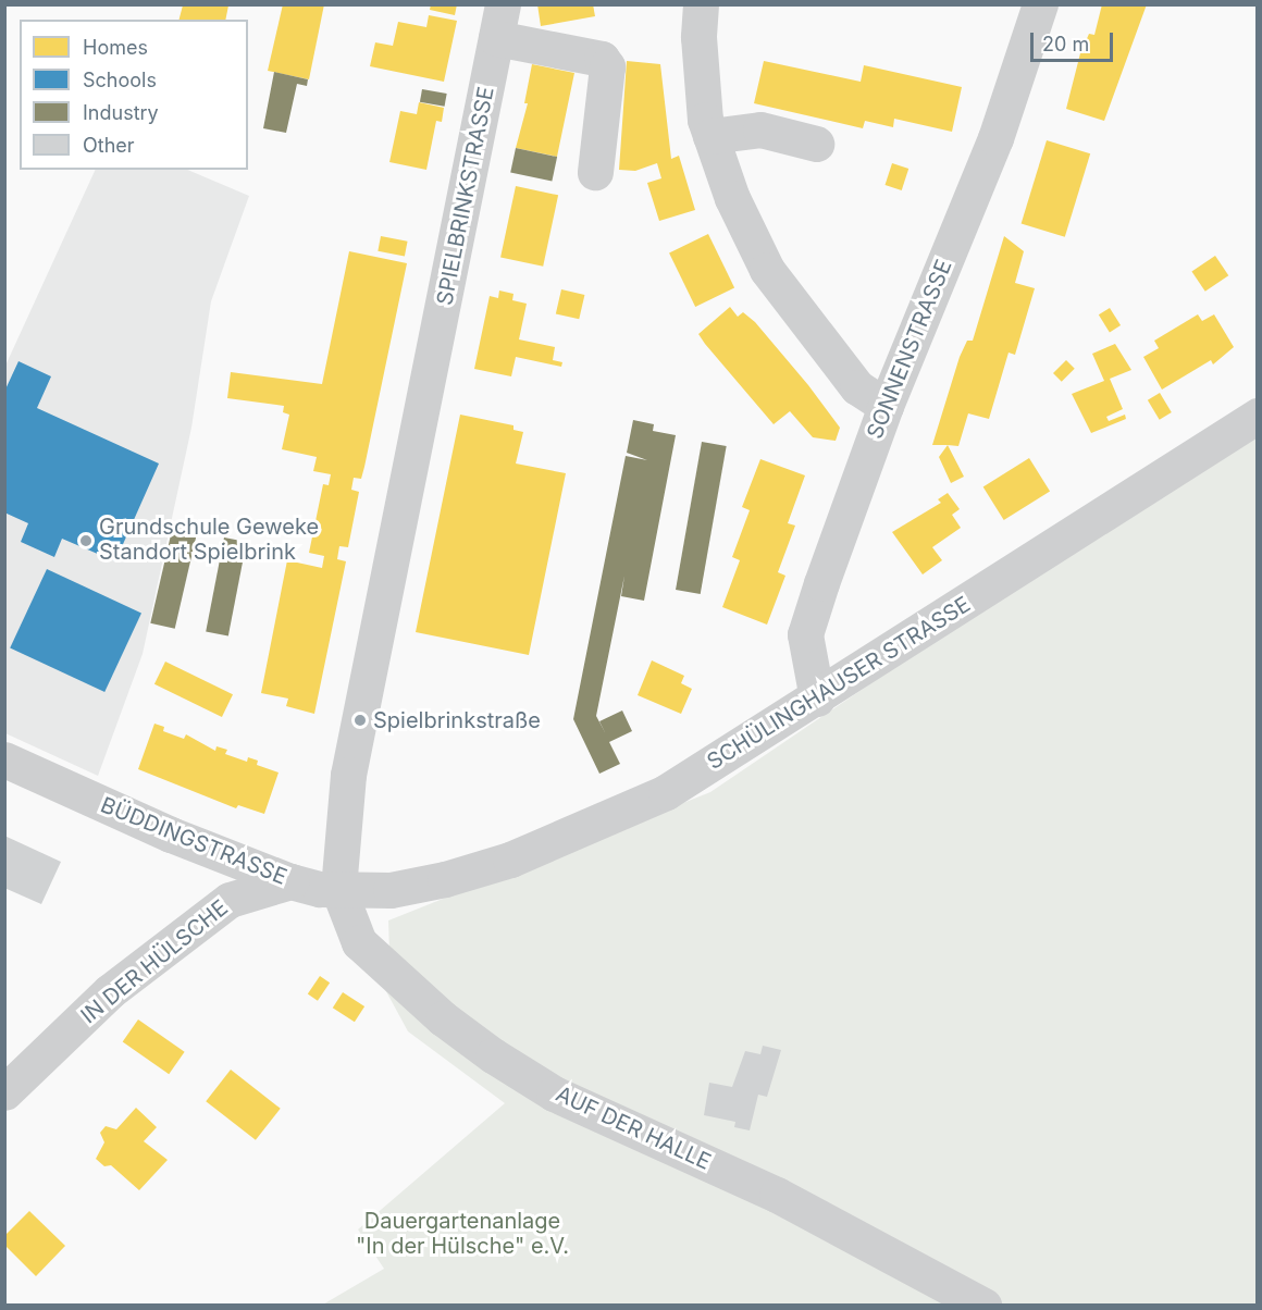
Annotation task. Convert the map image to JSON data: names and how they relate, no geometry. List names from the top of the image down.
{
  "streets": {
    "street": [
      "SPIELBRINKSTRASSE",
      "SONNENSTRASSE",
      "SCHÜLINGHAUSER STRASSE",
      "BÜDDINGSTRASSE",
      "IN DER HÜLSCHE",
      "AUF DER HALLE"
    ]
  },
  "crossings": [
    ["SPIELBRINKSTRASSE", "BÜDDINGSTRASSE"],
    ["SPIELBRINKSTRASSE", "AUF DER HALLE"],
    ["SONNENSTRASSE", "SCHÜLINGHAUSER STRASSE"],
    ["SCHÜLINGHAUSER STRASSE", "BÜDDINGSTRASSE"],
    ["BÜDDINGSTRASSE", "IN DER HÜLSCHE"],
    ["BÜDDINGSTRASSE", "AUF DER HALLE"]
  ],
  "parks": ["Dauergartenanlage \"In der Hülsche\" e.V."],
  "places": ["Grundschule Geweke Standort Spielbrink", "Spielbrinkstraße"],
  "legend": [
    "Homes",
    "Schools",
    "Industry",
    "Other"
  ],
  "scale_bar": "20 m"
}
